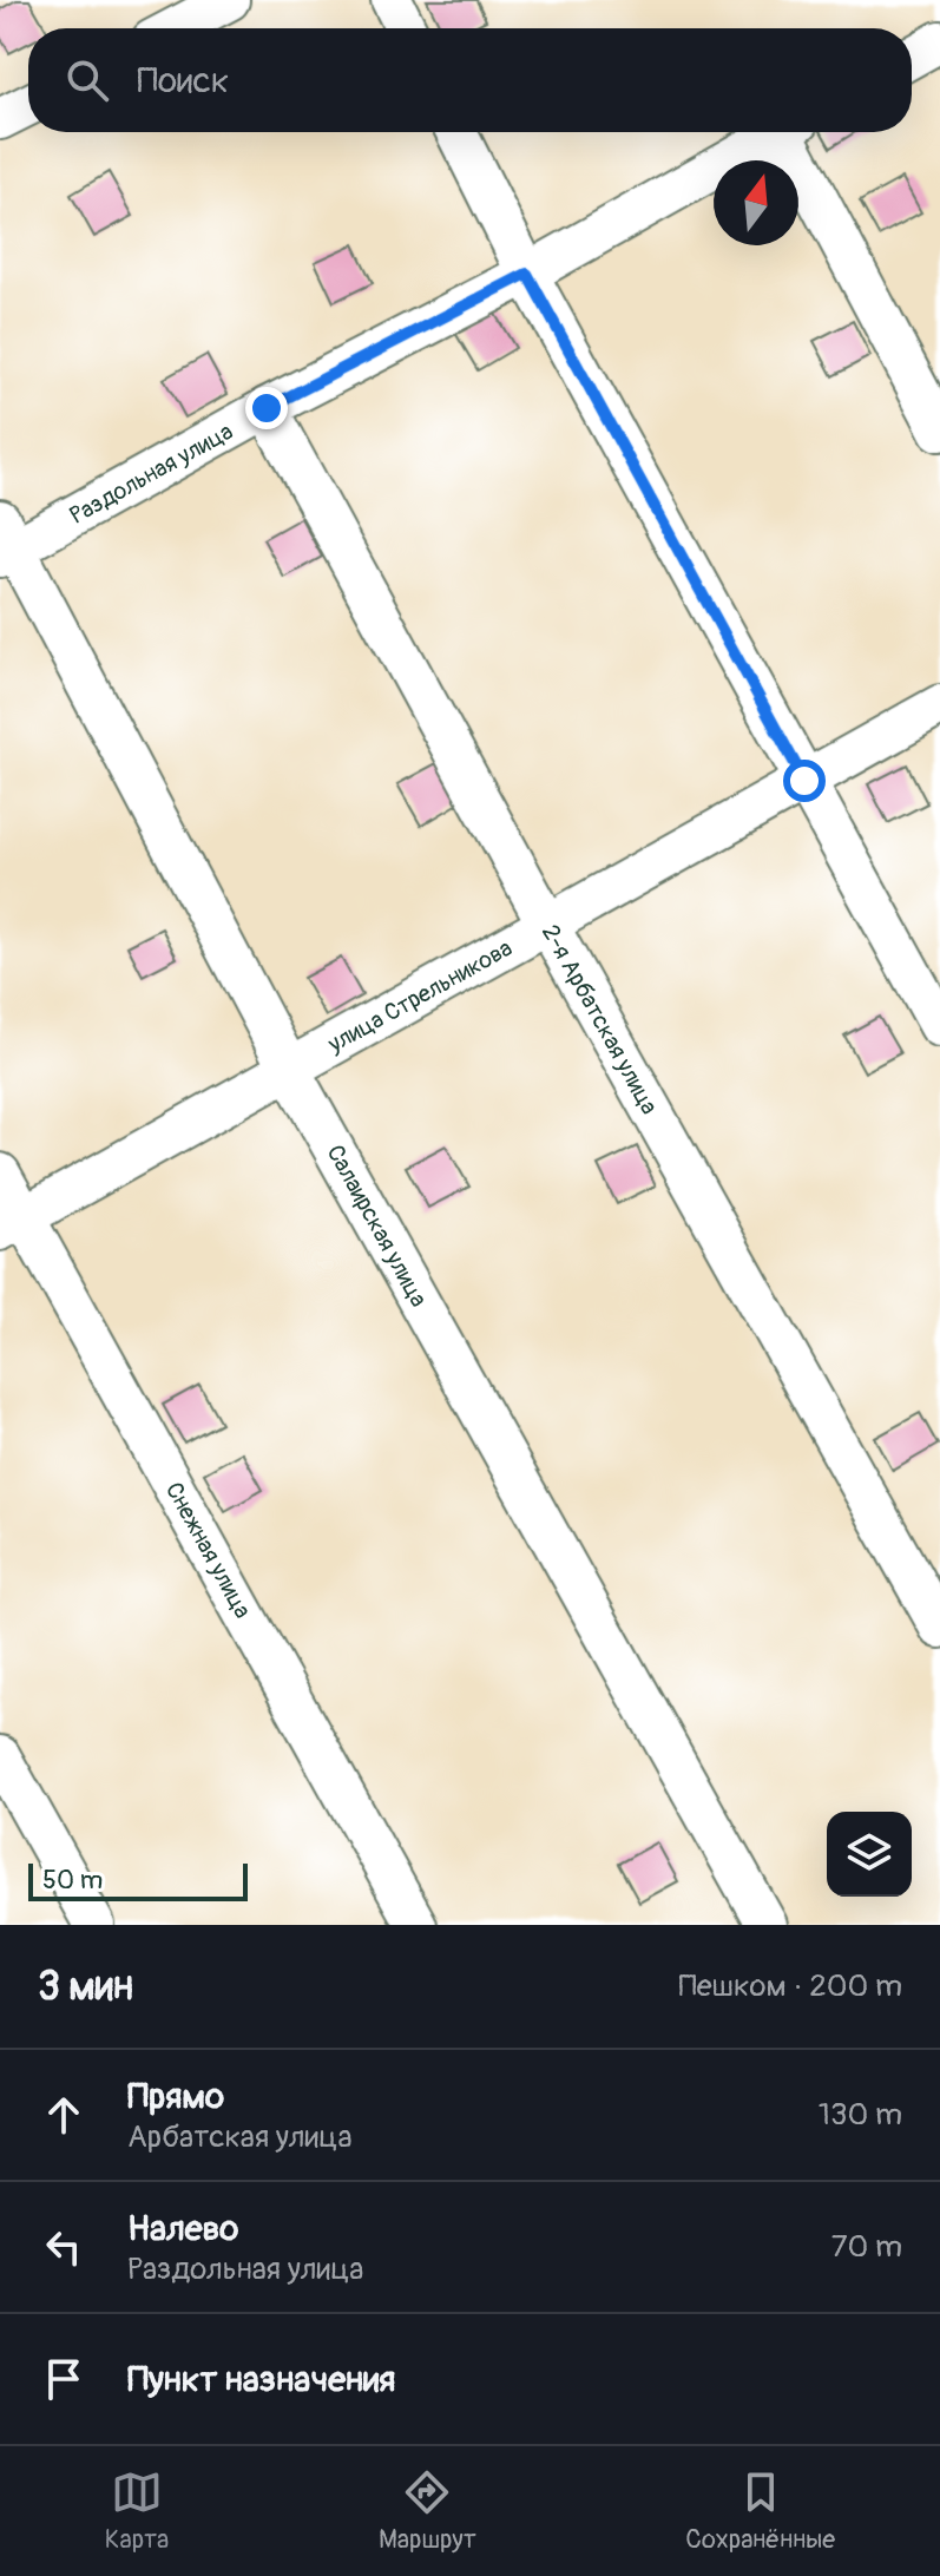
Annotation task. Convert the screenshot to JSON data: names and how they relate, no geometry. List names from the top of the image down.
{
  "streets": {
    "street": [
      "Раздольная улица",
      "улица Стрельникова",
      "2-я Арбатская улица",
      "Салаирская улица",
      "Снежная улица"
    ]
  },
  "crossings": [
    ["Раздольная улица", "2-я Арбатская улица"],
    ["Раздольная улица", "Салаирская улица"],
    ["улица Стрельникова", "2-я Арбатская улица"],
    ["улица Стрельникова", "Салаирская улица"],
    ["улица Стрельникова", "Снежная улица"]
  ],
  "scale_bar": "50 m",
  "north": "top",
  "page": {
    "search": "Поиск",
    "scale": "50 m",
    "heading": ["3 мин", "Пешком · 200 m"],
    "list": [
      ["Прямо", "Арбатская улица", "130 m"],
      ["Налево", "Раздольная улица", "70 m"],
      "Пункт назначения"
    ],
    "nav": ["Карта", "Маршрут", "Сохранённые"]
  }
}
